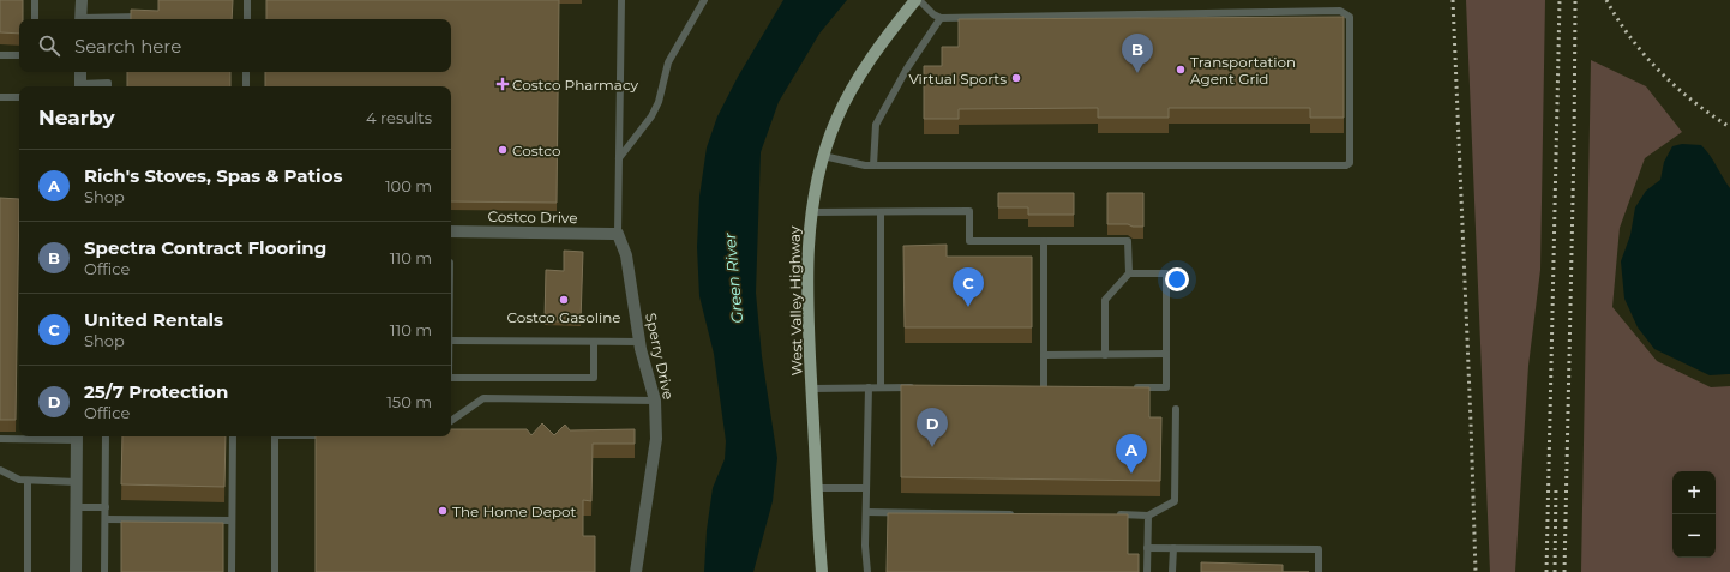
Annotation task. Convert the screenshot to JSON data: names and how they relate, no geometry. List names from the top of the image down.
{
  "streets": {
    "main road": ["West Valley Highway"],
    "street": ["Costco Drive", "Sperry Drive"]
  },
  "crossings": [
    ["Costco Drive", "Sperry Drive"]
  ],
  "water": ["Green River"],
  "places": {
    "other": [
      "Transportation Agent Grid",
      "Virtual Sports",
      "Costco",
      "Costco Gasoline",
      "The Home Depot"
    ],
    "health": ["Costco Pharmacy"]
  },
  "page": {
    "search": "Search here",
    "pins": [
      "B",
      "C",
      "D",
      "A"
    ],
    "heading": ["Nearby", "4 results"],
    "list": [
      {
        "mark": "A",
        "name": "Rich's Stoves, Spas & Patios",
        "note": "Shop",
        "value": "100 m"
      },
      {
        "mark": "B",
        "name": "Spectra Contract Flooring",
        "note": "Office",
        "value": "110 m"
      },
      {
        "mark": "C",
        "name": "United Rentals",
        "note": "Shop",
        "value": "110 m"
      },
      {
        "mark": "D",
        "name": "25/7 Protection",
        "note": "Office",
        "value": "150 m"
      }
    ],
    "map_buttons": ["+", "−"]
  }
}
